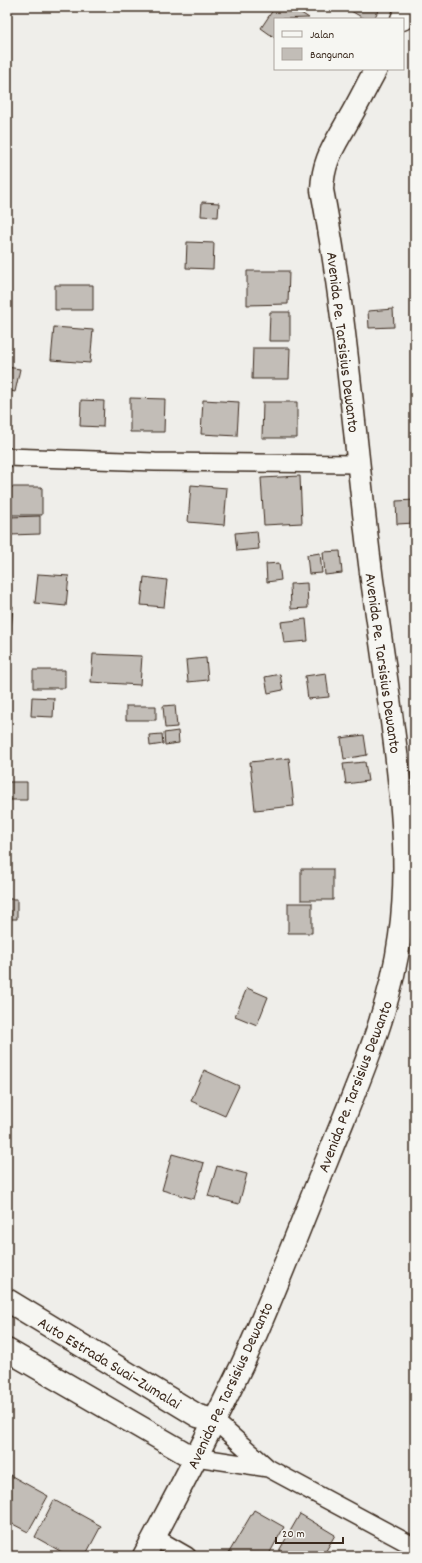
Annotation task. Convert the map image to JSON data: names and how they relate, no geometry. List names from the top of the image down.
{
  "streets": {
    "main road": ["Avenida Pe. Tarsisius Dewanto", "Auto Estrada Suai–Zumalai"]
  },
  "crossings": [
    ["Avenida Pe. Tarsisius Dewanto", "Auto Estrada Suai–Zumalai"]
  ],
  "legend": ["Jalan", "Bangunan"],
  "scale_bar": "20 m"
}
